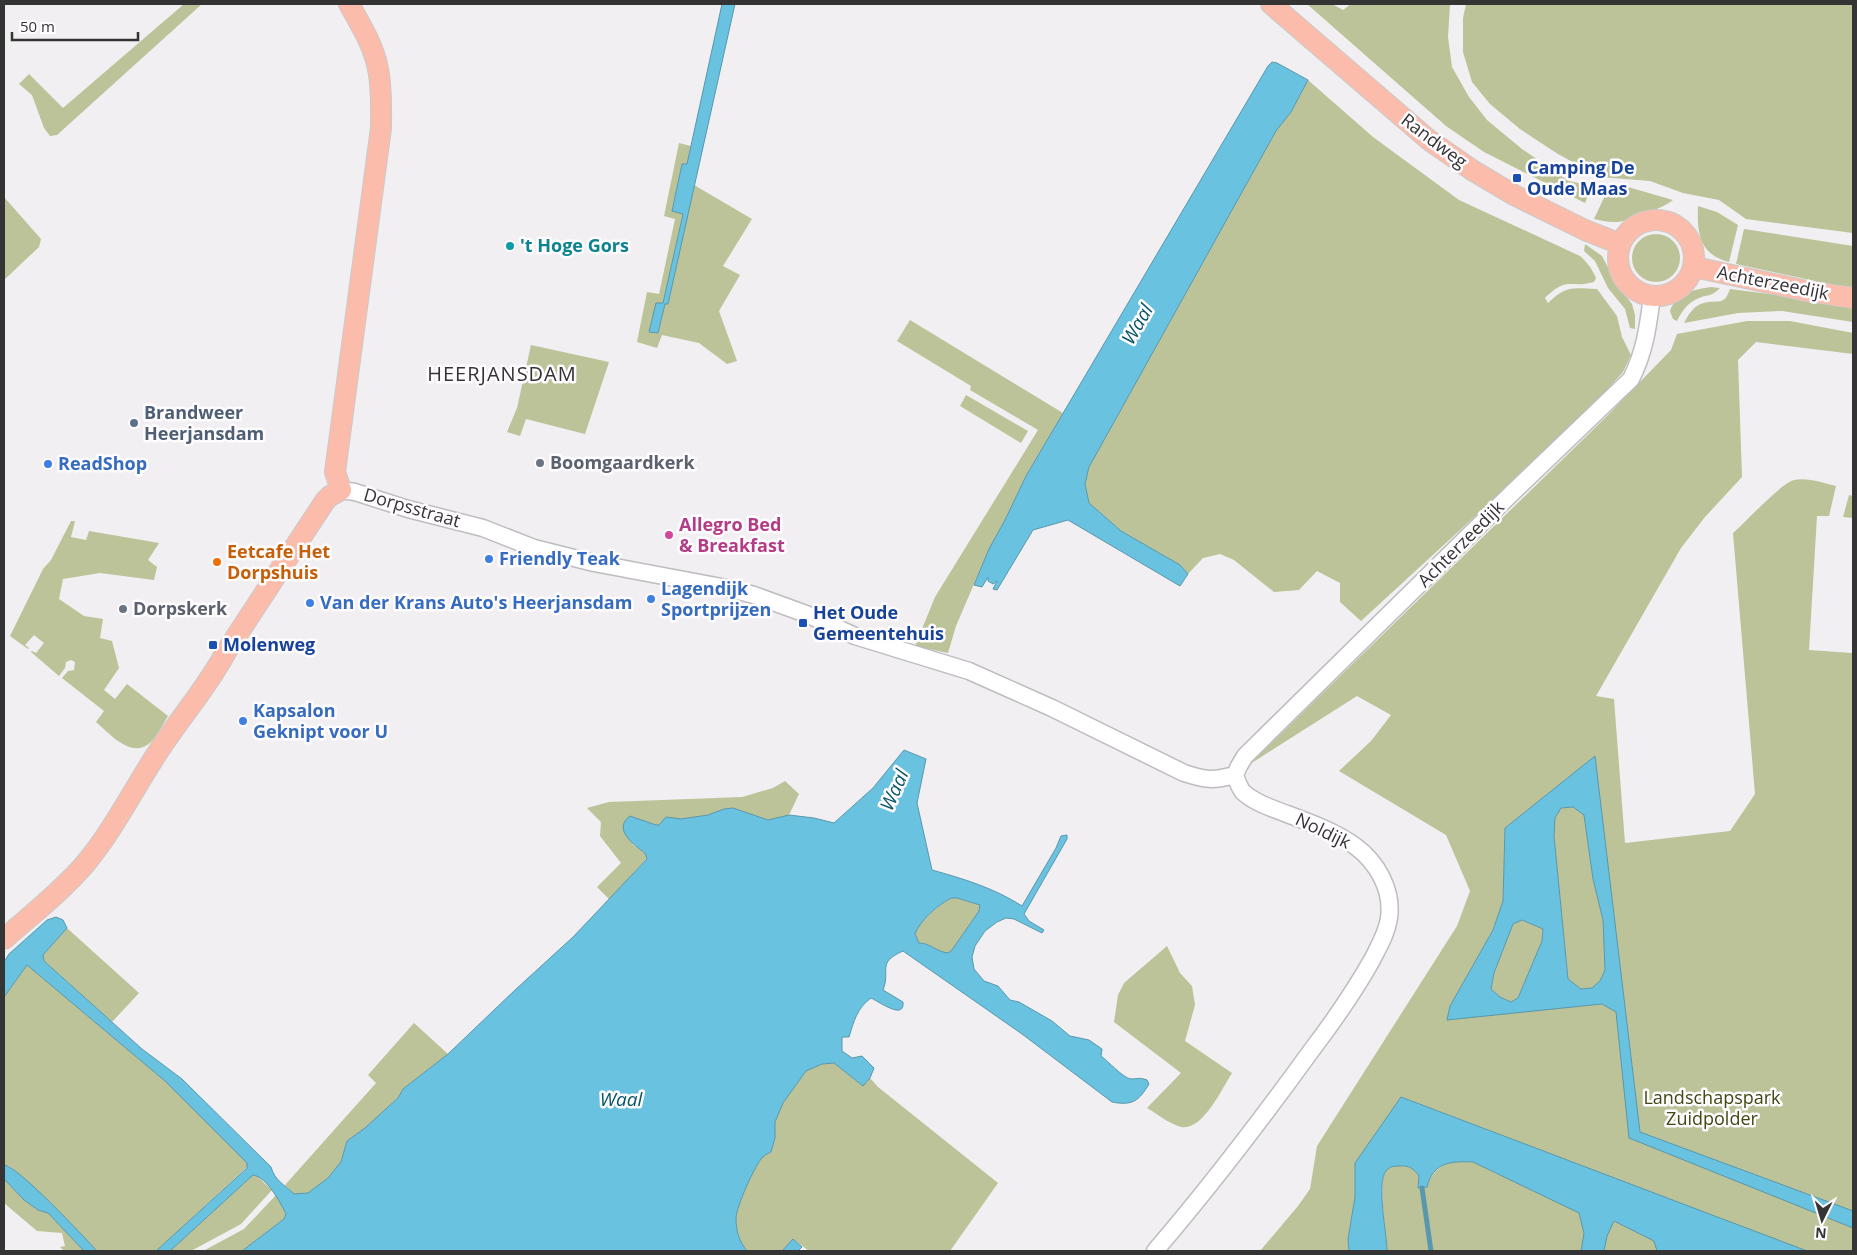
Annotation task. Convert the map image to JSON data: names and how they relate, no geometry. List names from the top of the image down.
{
  "streets": {
    "main road": ["Randweg", "Achterzeedijk", "Dorpsstraat"],
    "street": ["Noldijk"]
  },
  "crossings": [
    ["Randweg", "Achterzeedijk"],
    ["Achterzeedijk", "Dorpsstraat"],
    ["Achterzeedijk", "Noldijk"],
    ["Dorpsstraat", "Noldijk"]
  ],
  "districts": ["HEERJANSDAM"],
  "water": ["Waal"],
  "parks": ["Landschapspark Zuidpolder"],
  "places": {
    "transit": ["Camping De Oude Maas", "Het Oude Gemeentehuis", "Molenweg"],
    "other": [
      "'t Hoge Gors",
      "Brandweer Heerjansdam",
      "Boomgaardkerk",
      "ReadShop",
      "Allegro Bed & Breakfast",
      "Friendly Teak",
      "Eetcafe Het Dorpshuis",
      "Lagendijk Sportprijzen",
      "Van der Krans Auto's Heerjansdam",
      "Dorpskerk",
      "Kapsalon Geknipt voor U"
    ]
  },
  "scale_bar": "50 m",
  "north": "bottom"
}
